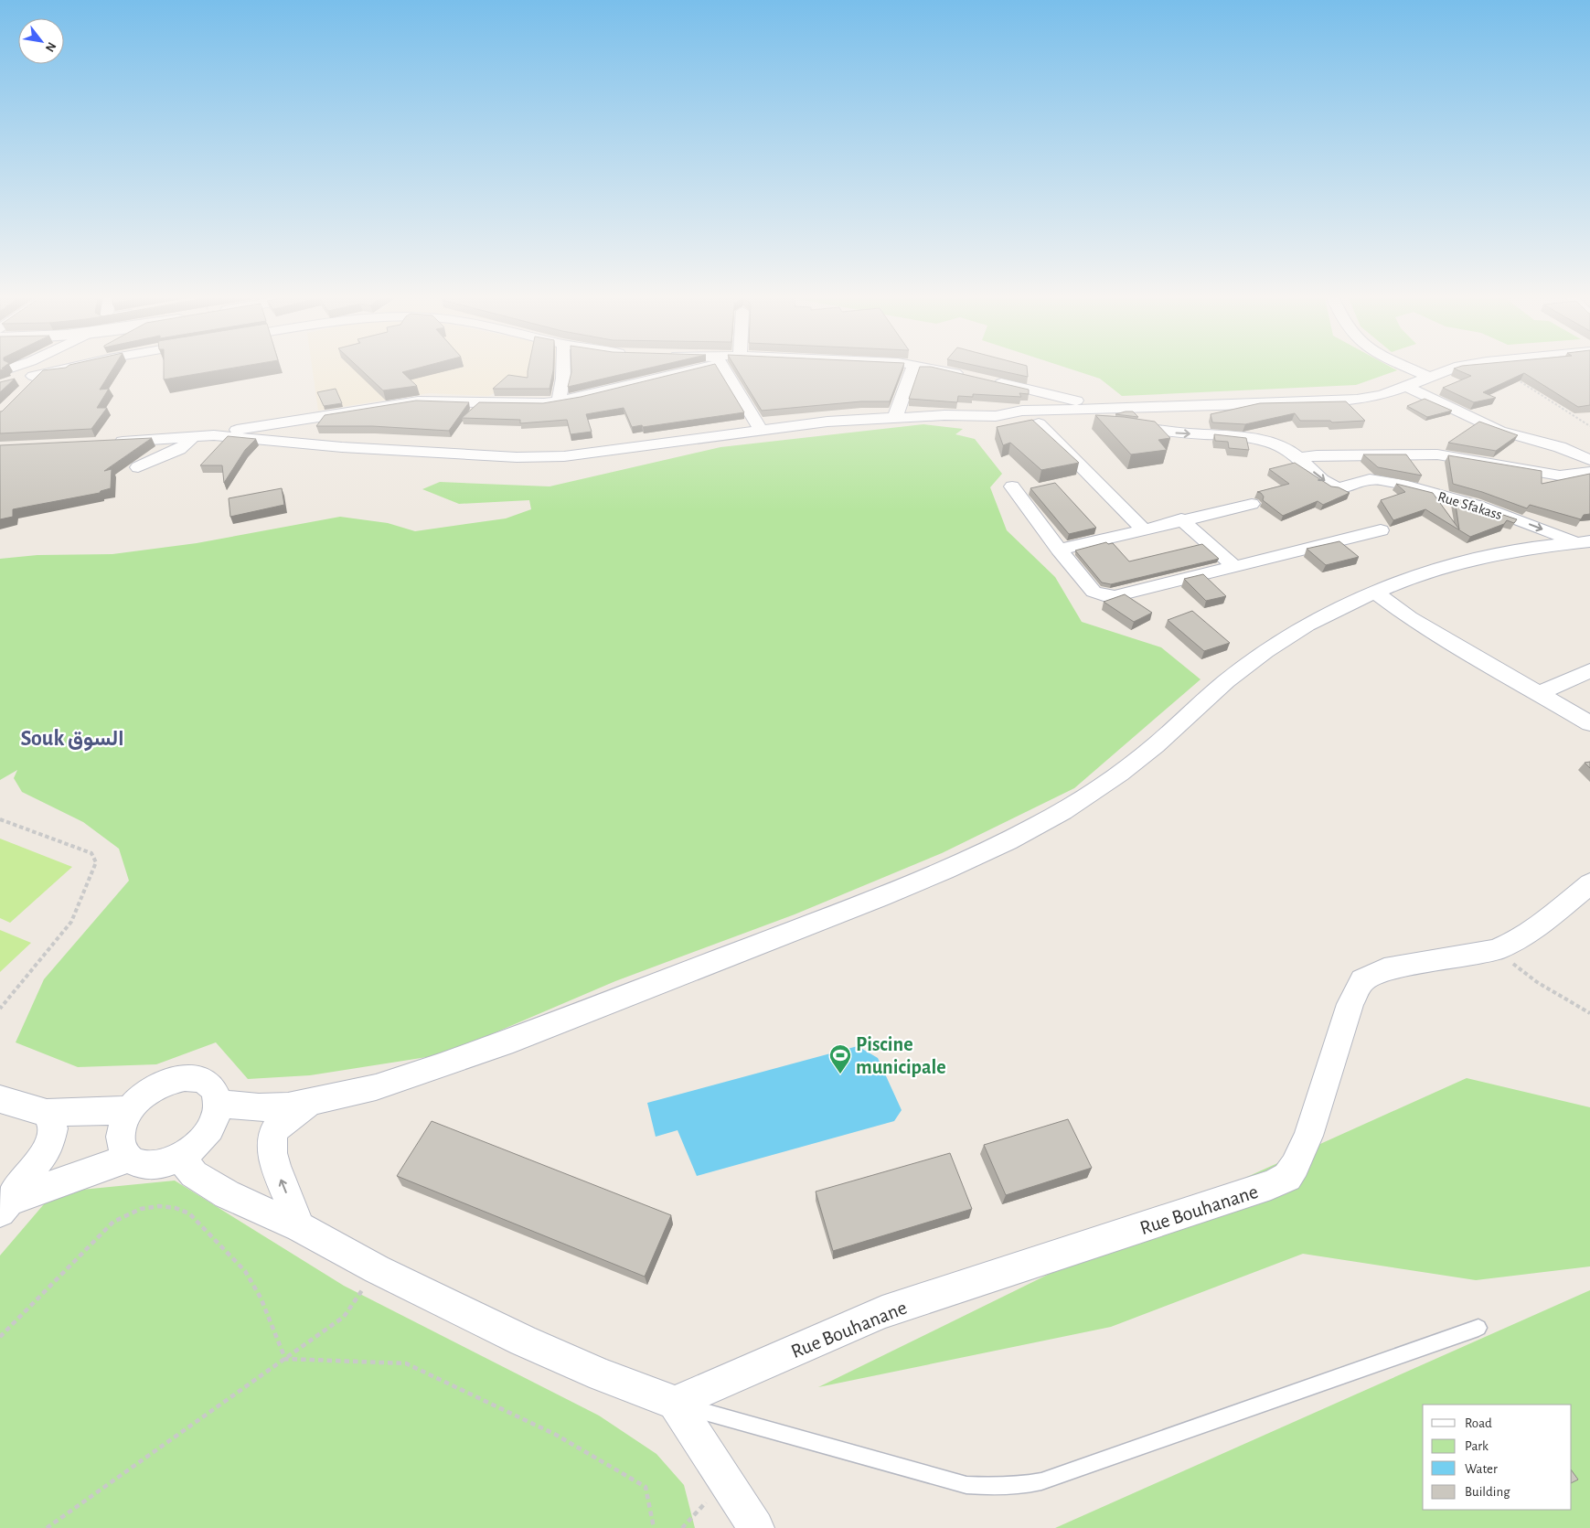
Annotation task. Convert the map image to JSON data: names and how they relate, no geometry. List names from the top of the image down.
{
  "streets": {
    "street": ["Rue Sfakass", "Rue Bouhanane"]
  },
  "districts": ["Souk السوق"],
  "places": {
    "sports": ["Piscine municipale"]
  },
  "legend": [
    "Road",
    "Park",
    "Water",
    "Building"
  ],
  "north": "bottom right"
}
